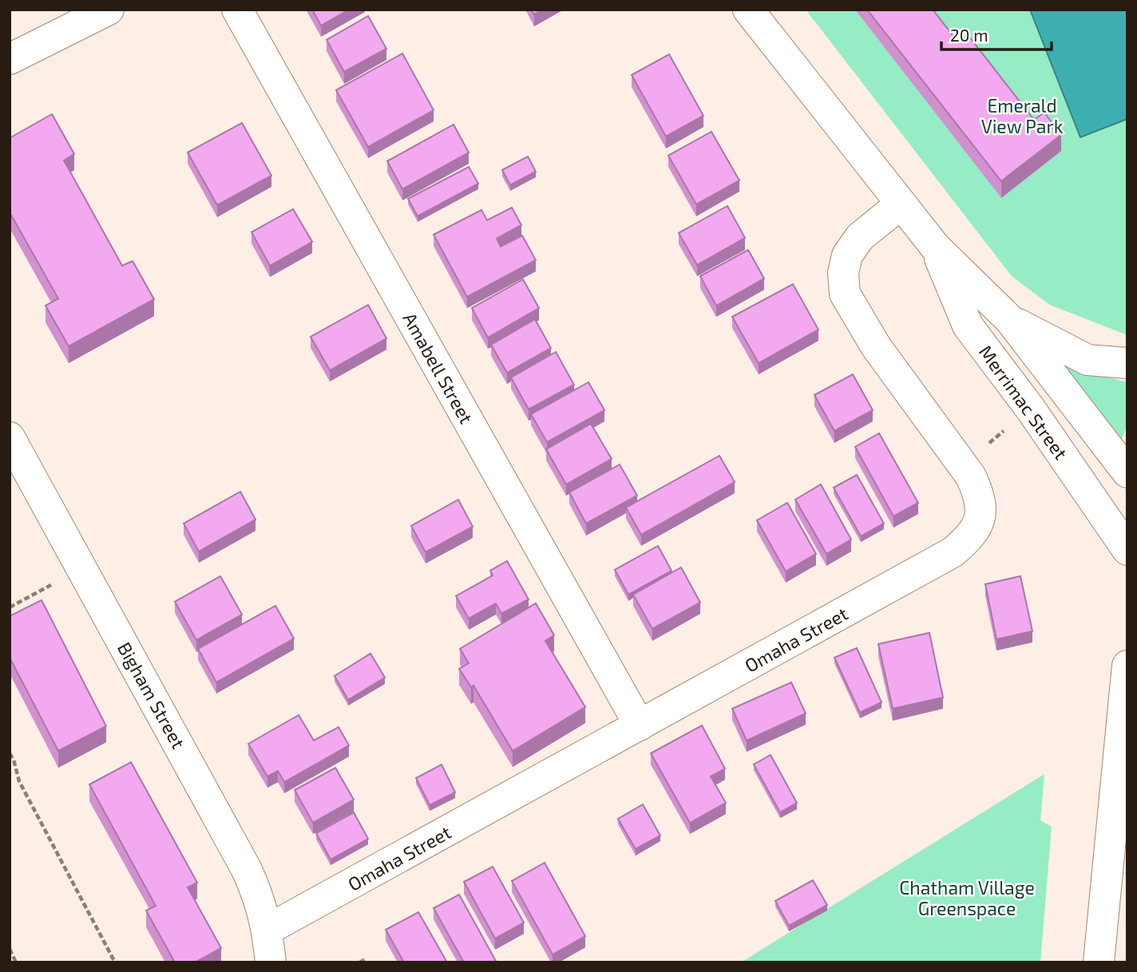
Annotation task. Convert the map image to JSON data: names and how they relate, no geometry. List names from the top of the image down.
{
  "streets": {
    "street": [
      "Amabell Street",
      "Merrimac Street",
      "Omaha Street",
      "Bigham Street"
    ]
  },
  "crossings": [
    ["Amabell Street", "Omaha Street"],
    ["Merrimac Street", "Omaha Street"],
    ["Omaha Street", "Bigham Street"]
  ],
  "parks": ["Emerald View Park", "Chatham Village Greenspace"],
  "scale_bar": "20 m"
}
